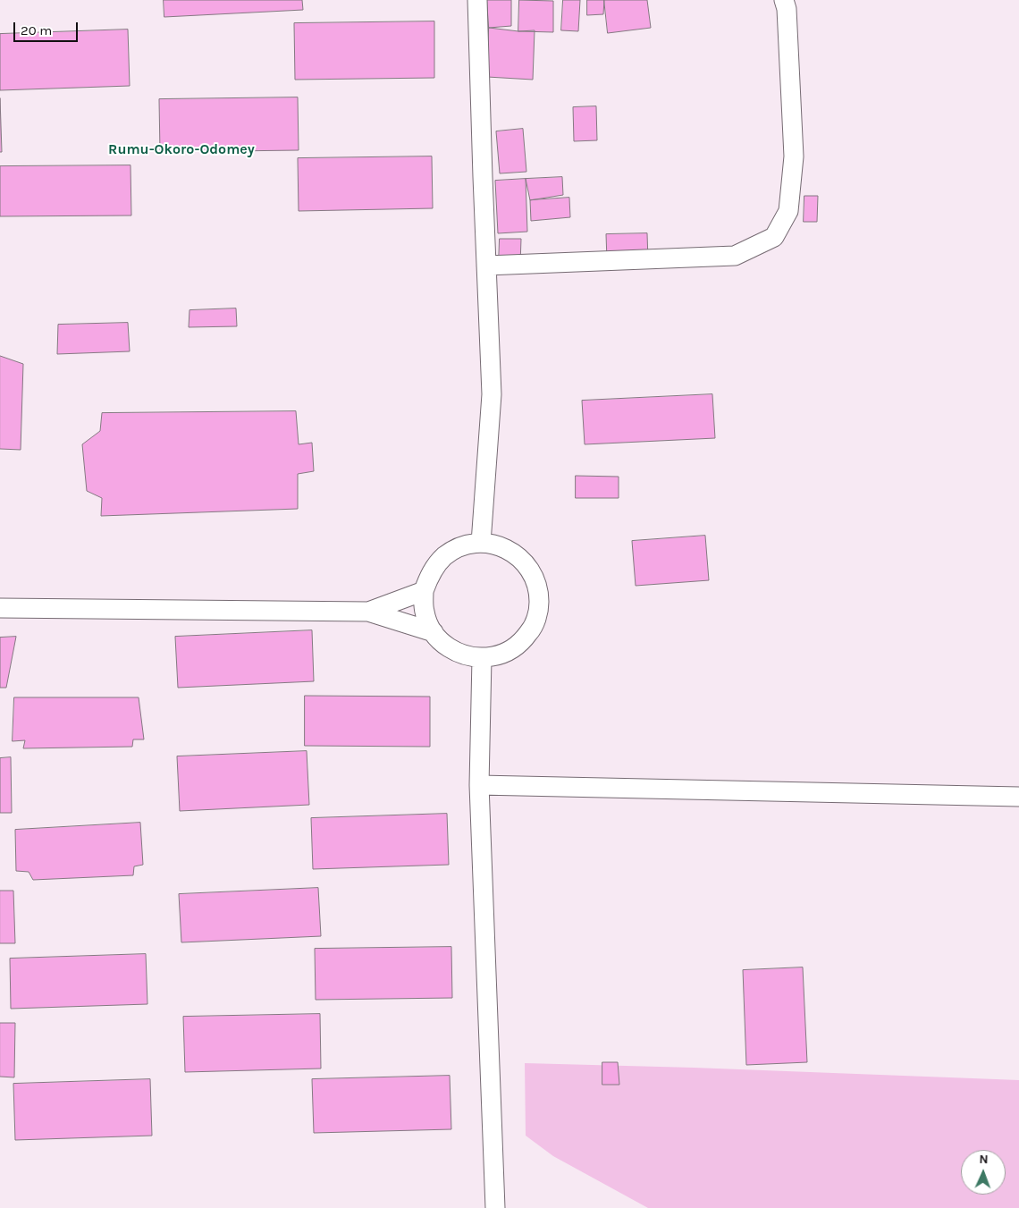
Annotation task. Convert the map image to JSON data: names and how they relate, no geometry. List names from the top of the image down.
{
  "districts": ["Rumu-Okoro-Odomey"],
  "scale_bar": "20 m",
  "north": "top"
}
